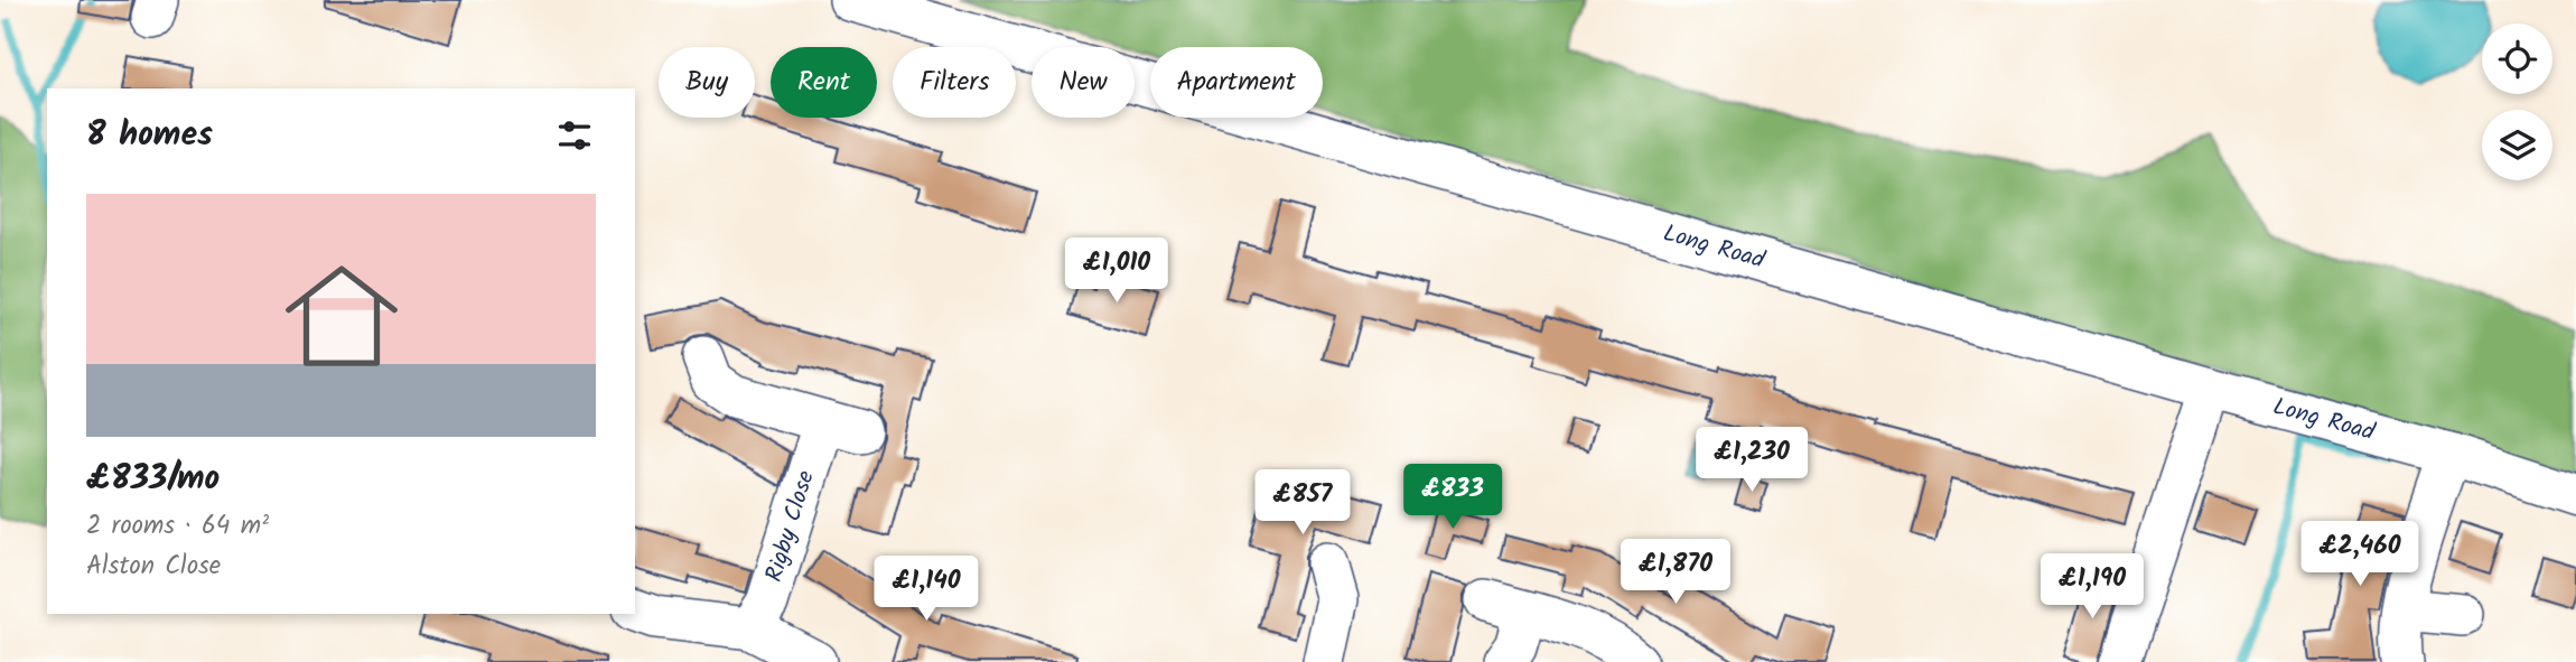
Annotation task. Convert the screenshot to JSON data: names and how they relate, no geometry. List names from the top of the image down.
{
  "streets": {
    "street": ["Long Road", "Rigby Close"]
  },
  "page": {
    "chip": [
      "Buy",
      "Rent",
      "Filters",
      "New",
      "Apartment"
    ],
    "heading": "8 homes",
    "list": [
      {
        "name": "£833/mo",
        "note": "2 rooms · 64 m² · Alston Close"
      }
    ],
    "price": [
      "£1,010",
      "£1,230",
      "£833",
      "£857",
      "£2,460",
      "£1,870",
      "£1,190",
      "£1,140"
    ]
  }
}
